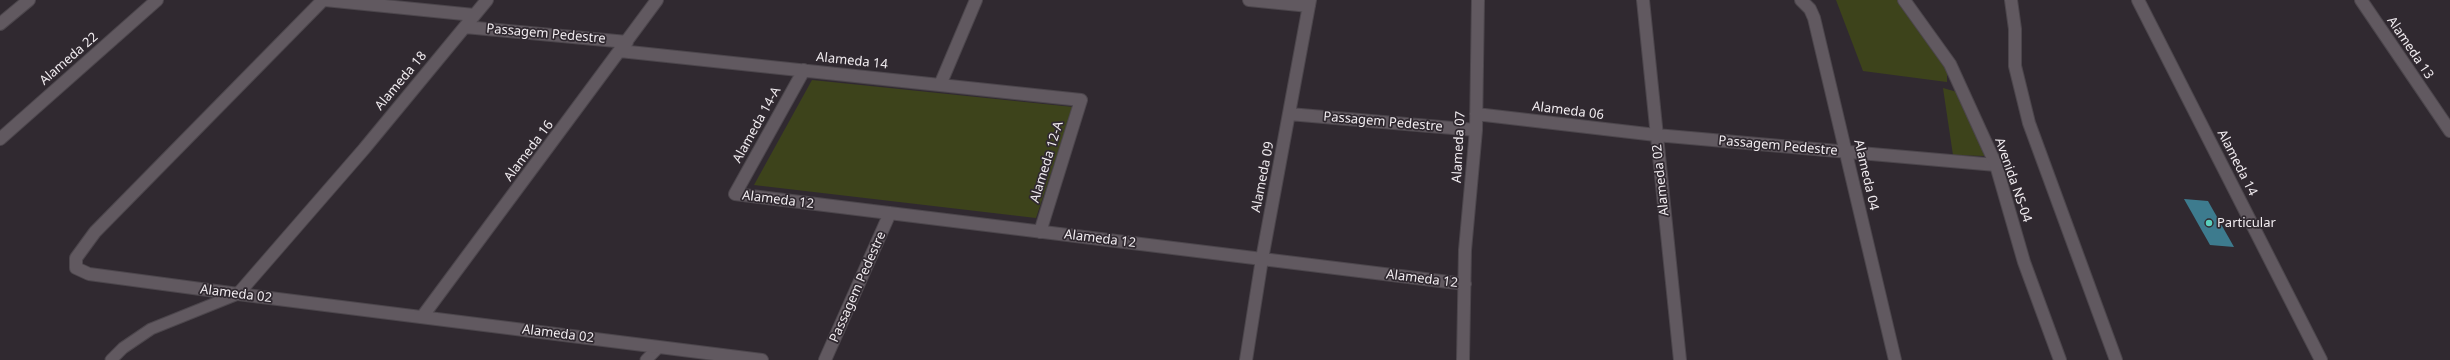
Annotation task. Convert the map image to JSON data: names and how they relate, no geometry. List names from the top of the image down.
{
  "streets": {
    "street": [
      "Passagem Pedestre",
      "Alameda 13",
      "Alameda 22",
      "Alameda 14",
      "Alameda 18",
      "Alameda 06",
      "Alameda 14-A",
      "Alameda 07",
      "Alameda 16",
      "Alameda 12-A",
      "Alameda 04",
      "Alameda 09",
      "Alameda 02",
      "Avenida NS-04",
      "Alameda 12"
    ]
  },
  "crossings": [
    ["Passagem Pedestre", "Alameda 14"],
    ["Passagem Pedestre", "Alameda 18"],
    ["Passagem Pedestre", "Alameda 06"],
    ["Passagem Pedestre", "Alameda 07"],
    ["Passagem Pedestre", "Alameda 16"],
    ["Passagem Pedestre", "Alameda 04"],
    ["Passagem Pedestre", "Alameda 09"],
    ["Passagem Pedestre", "Alameda 02"],
    ["Passagem Pedestre", "Avenida NS-04"],
    ["Passagem Pedestre", "Alameda 12"],
    ["Alameda 14", "Alameda 14-A"],
    ["Alameda 14", "Alameda 16"],
    ["Alameda 14", "Alameda 12-A"],
    ["Alameda 18", "Alameda 02"],
    ["Alameda 06", "Alameda 07"],
    ["Alameda 06", "Alameda 02"],
    ["Alameda 14-A", "Alameda 12"],
    ["Alameda 07", "Alameda 12"],
    ["Alameda 16", "Alameda 02"],
    ["Alameda 12-A", "Alameda 12"],
    ["Alameda 09", "Alameda 12"]
  ],
  "places": ["Particular"]
}
